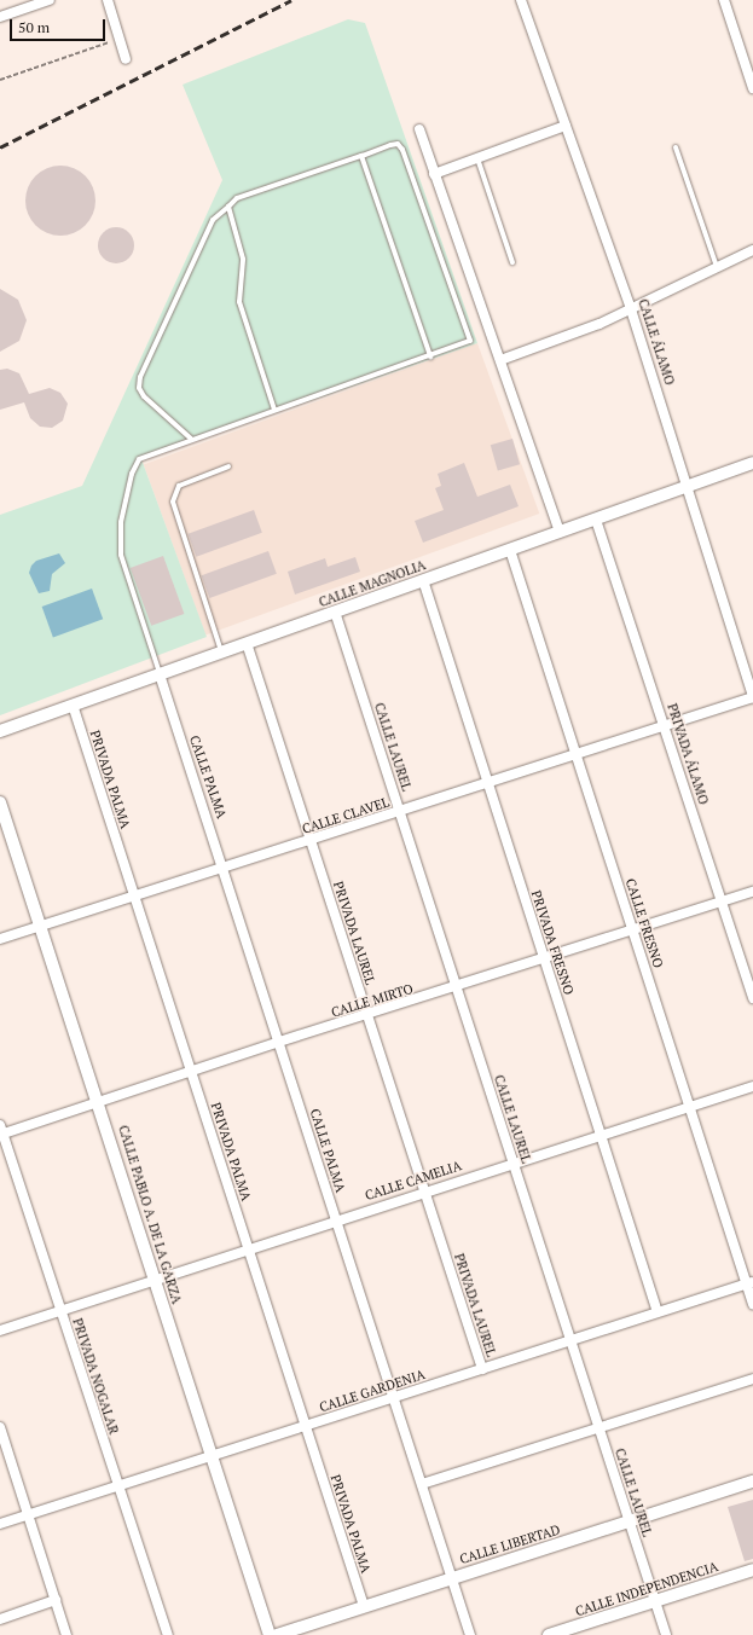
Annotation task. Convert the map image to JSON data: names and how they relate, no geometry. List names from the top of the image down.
{
  "streets": {
    "street": [
      "CALLE ÁLAMO",
      "CALLE MAGNOLIA",
      "CALLE LAUREL",
      "PRIVADA ÁLAMO",
      "CALLE PALMA",
      "PRIVADA PALMA",
      "CALLE CLAVEL",
      "CALLE FRESNO",
      "PRIVADA LAUREL",
      "PRIVADA FRESNO",
      "CALLE MIRTO",
      "CALLE CAMELIA",
      "CALLE PABLO A. DE LA GARZA",
      "PRIVADA NOGALAR",
      "CALLE GARDENIA",
      "CALLE LIBERTAD",
      "CALLE INDEPENDENCIA"
    ]
  },
  "crossings": [
    ["CALLE ÁLAMO", "CALLE MAGNOLIA"],
    ["CALLE ÁLAMO", "CALLE CLAVEL"],
    ["CALLE MAGNOLIA", "CALLE LAUREL"],
    ["CALLE MAGNOLIA", "PRIVADA ÁLAMO"],
    ["CALLE MAGNOLIA", "CALLE PALMA"],
    ["CALLE MAGNOLIA", "PRIVADA PALMA"],
    ["CALLE MAGNOLIA", "CALLE FRESNO"],
    ["CALLE MAGNOLIA", "PRIVADA LAUREL"],
    ["CALLE MAGNOLIA", "PRIVADA FRESNO"],
    ["CALLE LAUREL", "CALLE CLAVEL"],
    ["CALLE LAUREL", "CALLE MIRTO"],
    ["CALLE LAUREL", "CALLE CAMELIA"],
    ["CALLE LAUREL", "CALLE GARDENIA"],
    ["CALLE LAUREL", "CALLE LIBERTAD"],
    ["CALLE LAUREL", "CALLE INDEPENDENCIA"],
    ["PRIVADA ÁLAMO", "CALLE CLAVEL"],
    ["PRIVADA ÁLAMO", "CALLE MIRTO"],
    ["CALLE PALMA", "CALLE CLAVEL"],
    ["CALLE PALMA", "CALLE MIRTO"],
    ["CALLE PALMA", "CALLE CAMELIA"],
    ["CALLE PALMA", "CALLE GARDENIA"],
    ["CALLE PALMA", "CALLE LIBERTAD"],
    ["PRIVADA PALMA", "CALLE CLAVEL"],
    ["PRIVADA PALMA", "CALLE MIRTO"],
    ["PRIVADA PALMA", "CALLE CAMELIA"],
    ["PRIVADA PALMA", "CALLE GARDENIA"],
    ["PRIVADA PALMA", "CALLE LIBERTAD"],
    ["CALLE CLAVEL", "CALLE FRESNO"],
    ["CALLE CLAVEL", "PRIVADA LAUREL"],
    ["CALLE CLAVEL", "PRIVADA FRESNO"],
    ["CALLE CLAVEL", "CALLE PABLO A. DE LA GARZA"],
    ["CALLE FRESNO", "CALLE MIRTO"],
    ["CALLE FRESNO", "CALLE CAMELIA"],
    ["CALLE FRESNO", "CALLE GARDENIA"],
    ["PRIVADA LAUREL", "CALLE MIRTO"],
    ["PRIVADA LAUREL", "CALLE CAMELIA"],
    ["PRIVADA LAUREL", "CALLE GARDENIA"],
    ["PRIVADA FRESNO", "CALLE MIRTO"],
    ["PRIVADA FRESNO", "CALLE CAMELIA"],
    ["PRIVADA FRESNO", "CALLE GARDENIA"],
    ["CALLE MIRTO", "CALLE PABLO A. DE LA GARZA"],
    ["CALLE MIRTO", "PRIVADA NOGALAR"],
    ["CALLE CAMELIA", "CALLE PABLO A. DE LA GARZA"],
    ["CALLE CAMELIA", "PRIVADA NOGALAR"],
    ["CALLE PABLO A. DE LA GARZA", "CALLE GARDENIA"],
    ["PRIVADA NOGALAR", "CALLE GARDENIA"]
  ],
  "scale_bar": "50 m"
}
